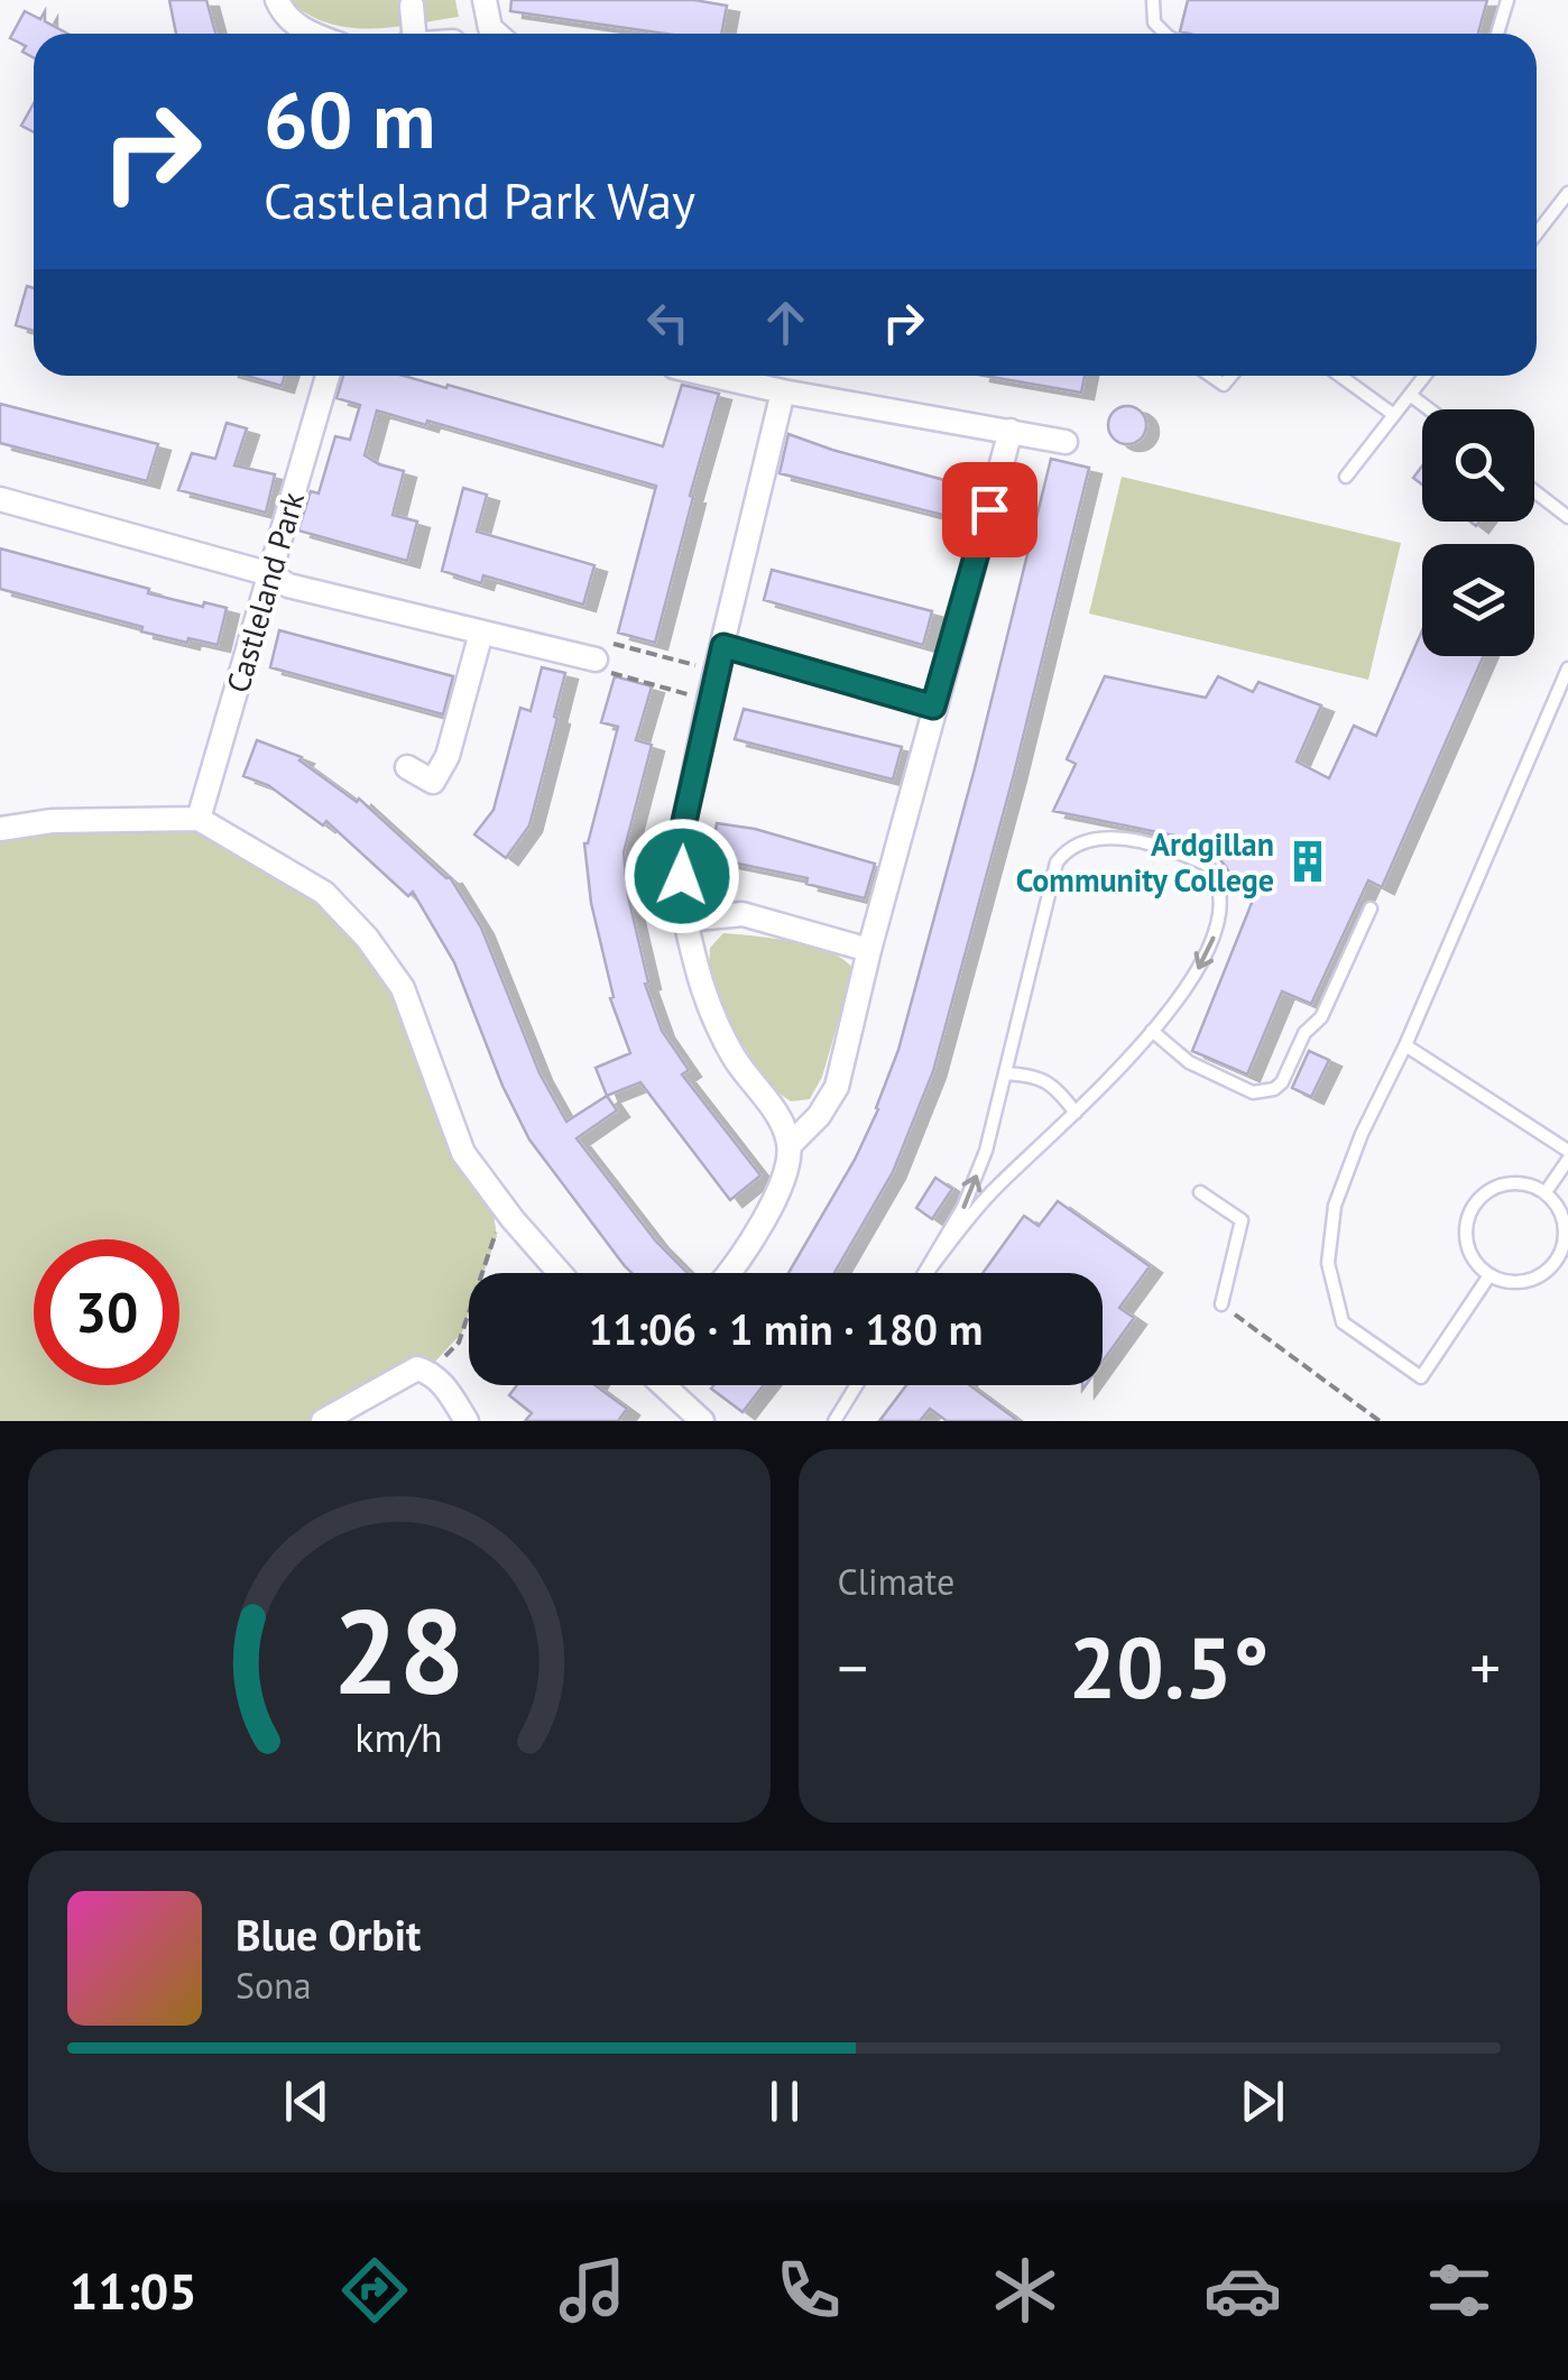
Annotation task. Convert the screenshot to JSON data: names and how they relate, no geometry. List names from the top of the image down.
{
  "streets": {
    "street": ["Castleland Park"]
  },
  "places": {
    "building": ["Ardgillan Community College"]
  },
  "page": {
    "turn": ["60 m", "Castleland Park Way"],
    "limit": "30",
    "trip": "11:06 · 1 min · 180 m",
    "tile": "Climate",
    "heat": ["−", "20.5°", "+"],
    "song": ["Blue Orbit", "Sona"],
    "tabs": "11:05",
    "gauge": ["28", "km/h"]
  }
}
